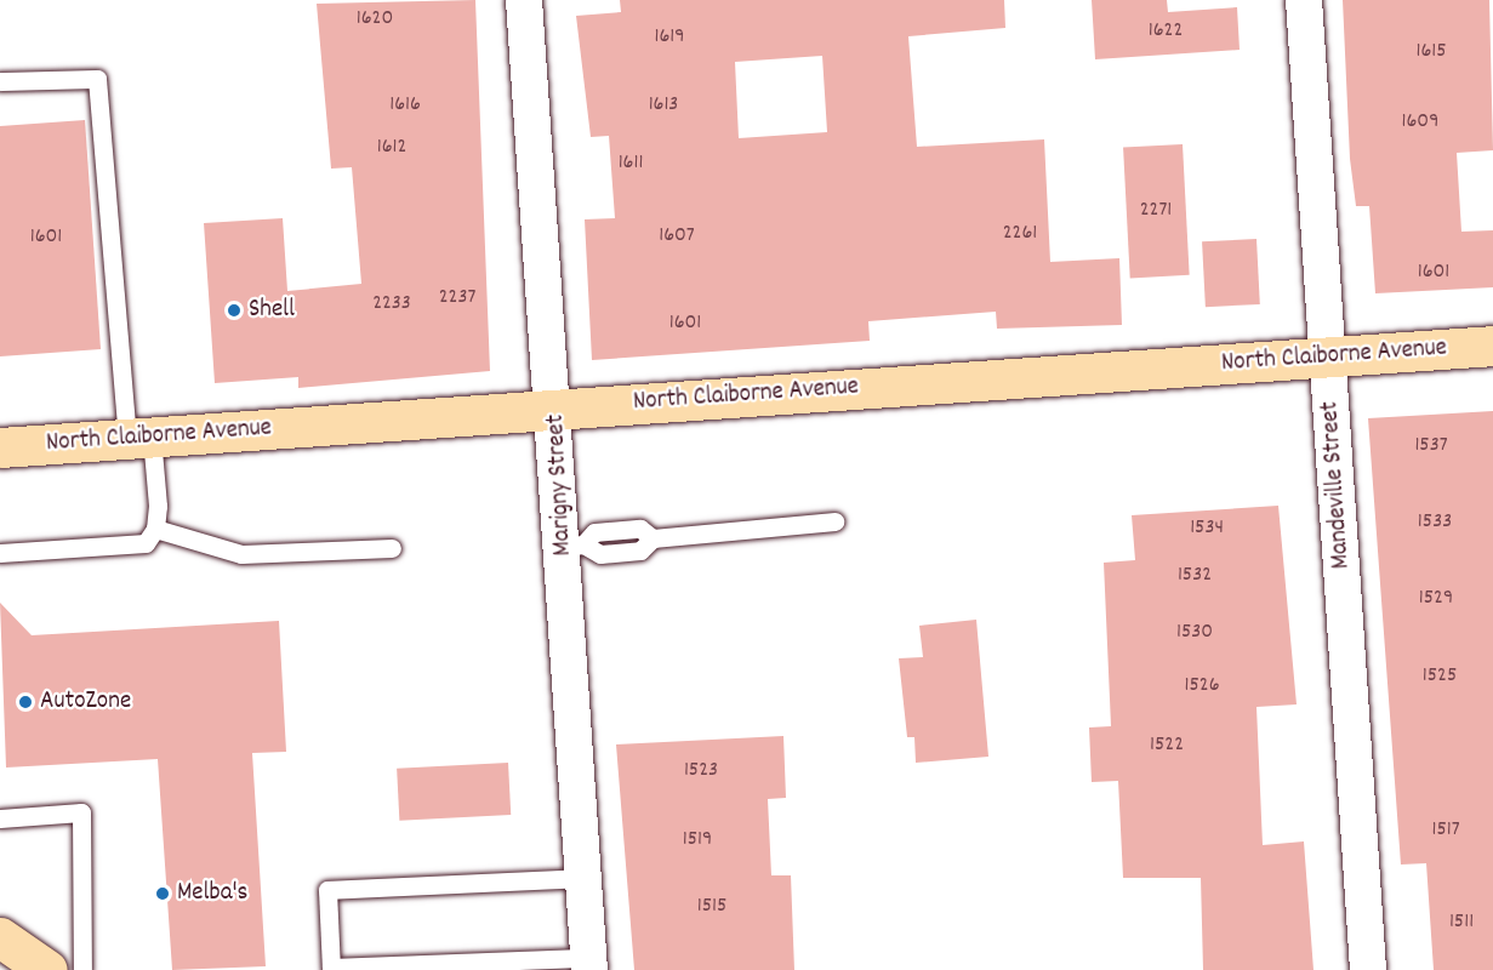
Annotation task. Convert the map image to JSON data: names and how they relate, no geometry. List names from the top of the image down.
{
  "streets": {
    "main road": ["North Claiborne Avenue"],
    "street": ["Marigny Street", "Mandeville Street"]
  },
  "crossings": [
    ["North Claiborne Avenue", "Marigny Street"],
    ["North Claiborne Avenue", "Mandeville Street"]
  ],
  "places": ["Shell", "AutoZone", "Melba's"],
  "house_numbers": [
    "1620",
    "1622",
    "1619",
    "1615",
    "1616",
    "1613",
    "1609",
    "1612",
    "1611",
    "2271",
    "2261",
    "1607",
    "1601",
    "1601",
    "2237",
    "2233",
    "1601",
    "1537",
    "1533",
    "1534",
    "1532",
    "1529",
    "1530",
    "1525",
    "1526",
    "1522",
    "1523",
    "1517",
    "1519",
    "1515",
    "1511"
  ]
}
